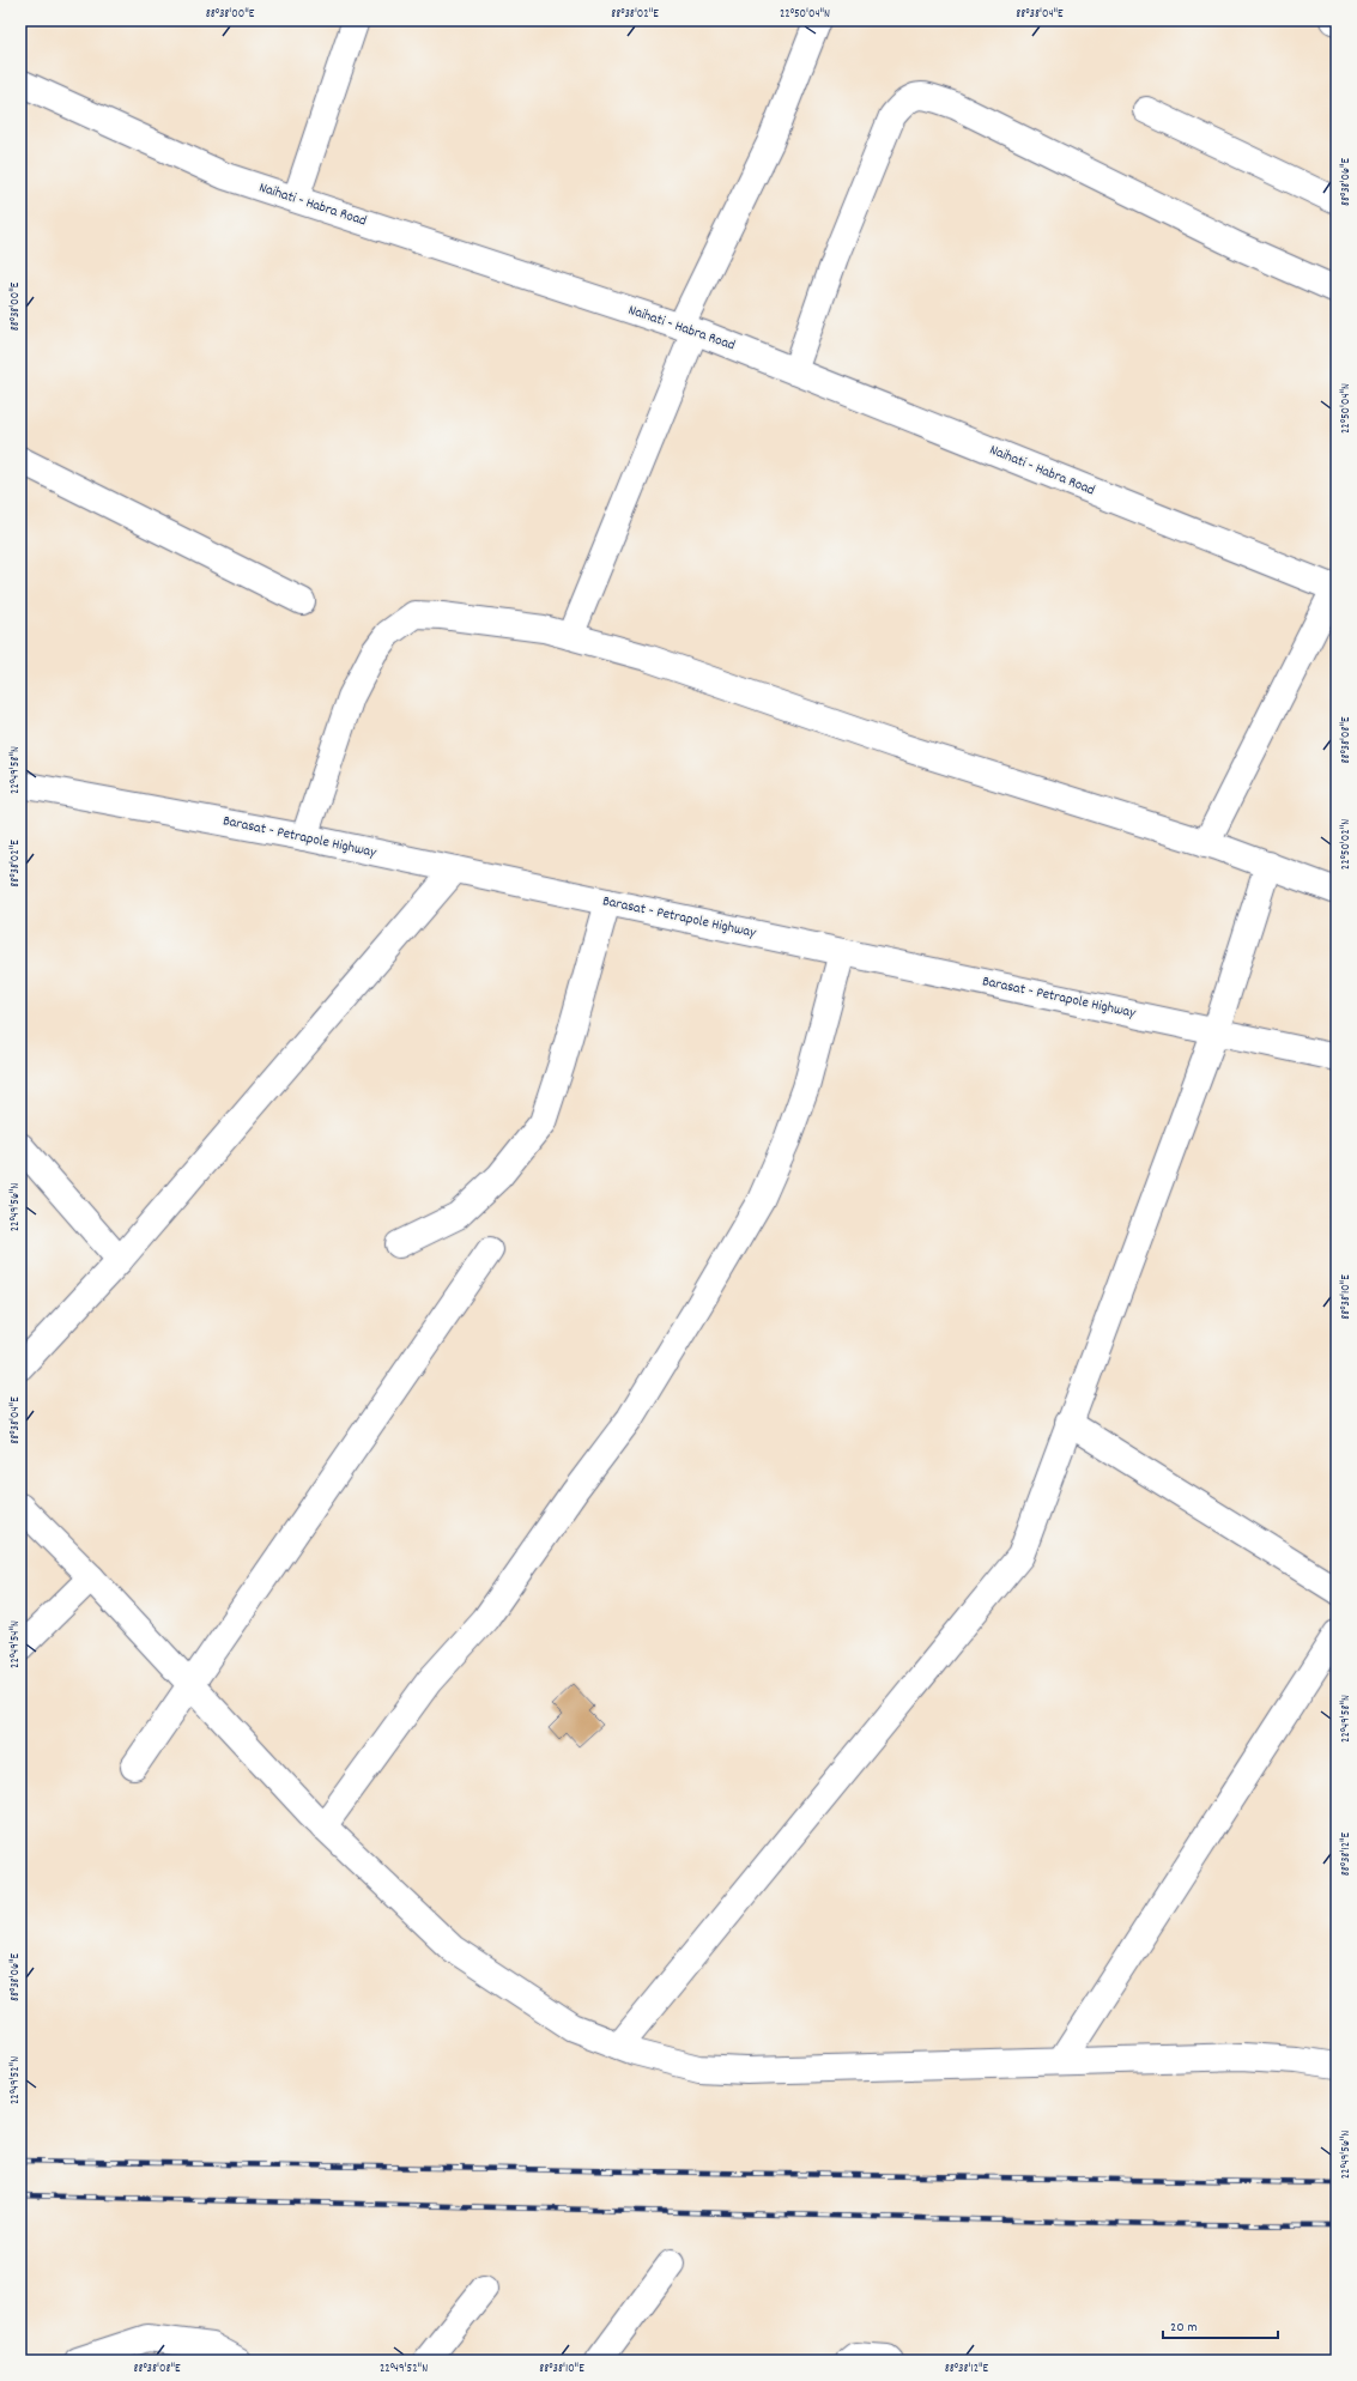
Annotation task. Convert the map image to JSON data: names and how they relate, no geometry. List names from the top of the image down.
{
  "streets": {
    "main road": ["Naihati - Habra Road", "Barasat - Petrapole Highway"]
  },
  "scale_bar": "20 m",
  "coordinates": [
    "88°38'00\"E",
    "88°38'02\"E",
    "22°50'04\"N",
    "88°38'04\"E",
    "88°38'06\"E",
    "88°38'08\"E",
    "22°49'58\"N",
    "22°50'02\"N",
    "22°49'56\"N",
    "88°38'10\"E",
    "22°49'54\"N",
    "88°38'12\"E",
    "22°49'52\"N"
  ]
}
